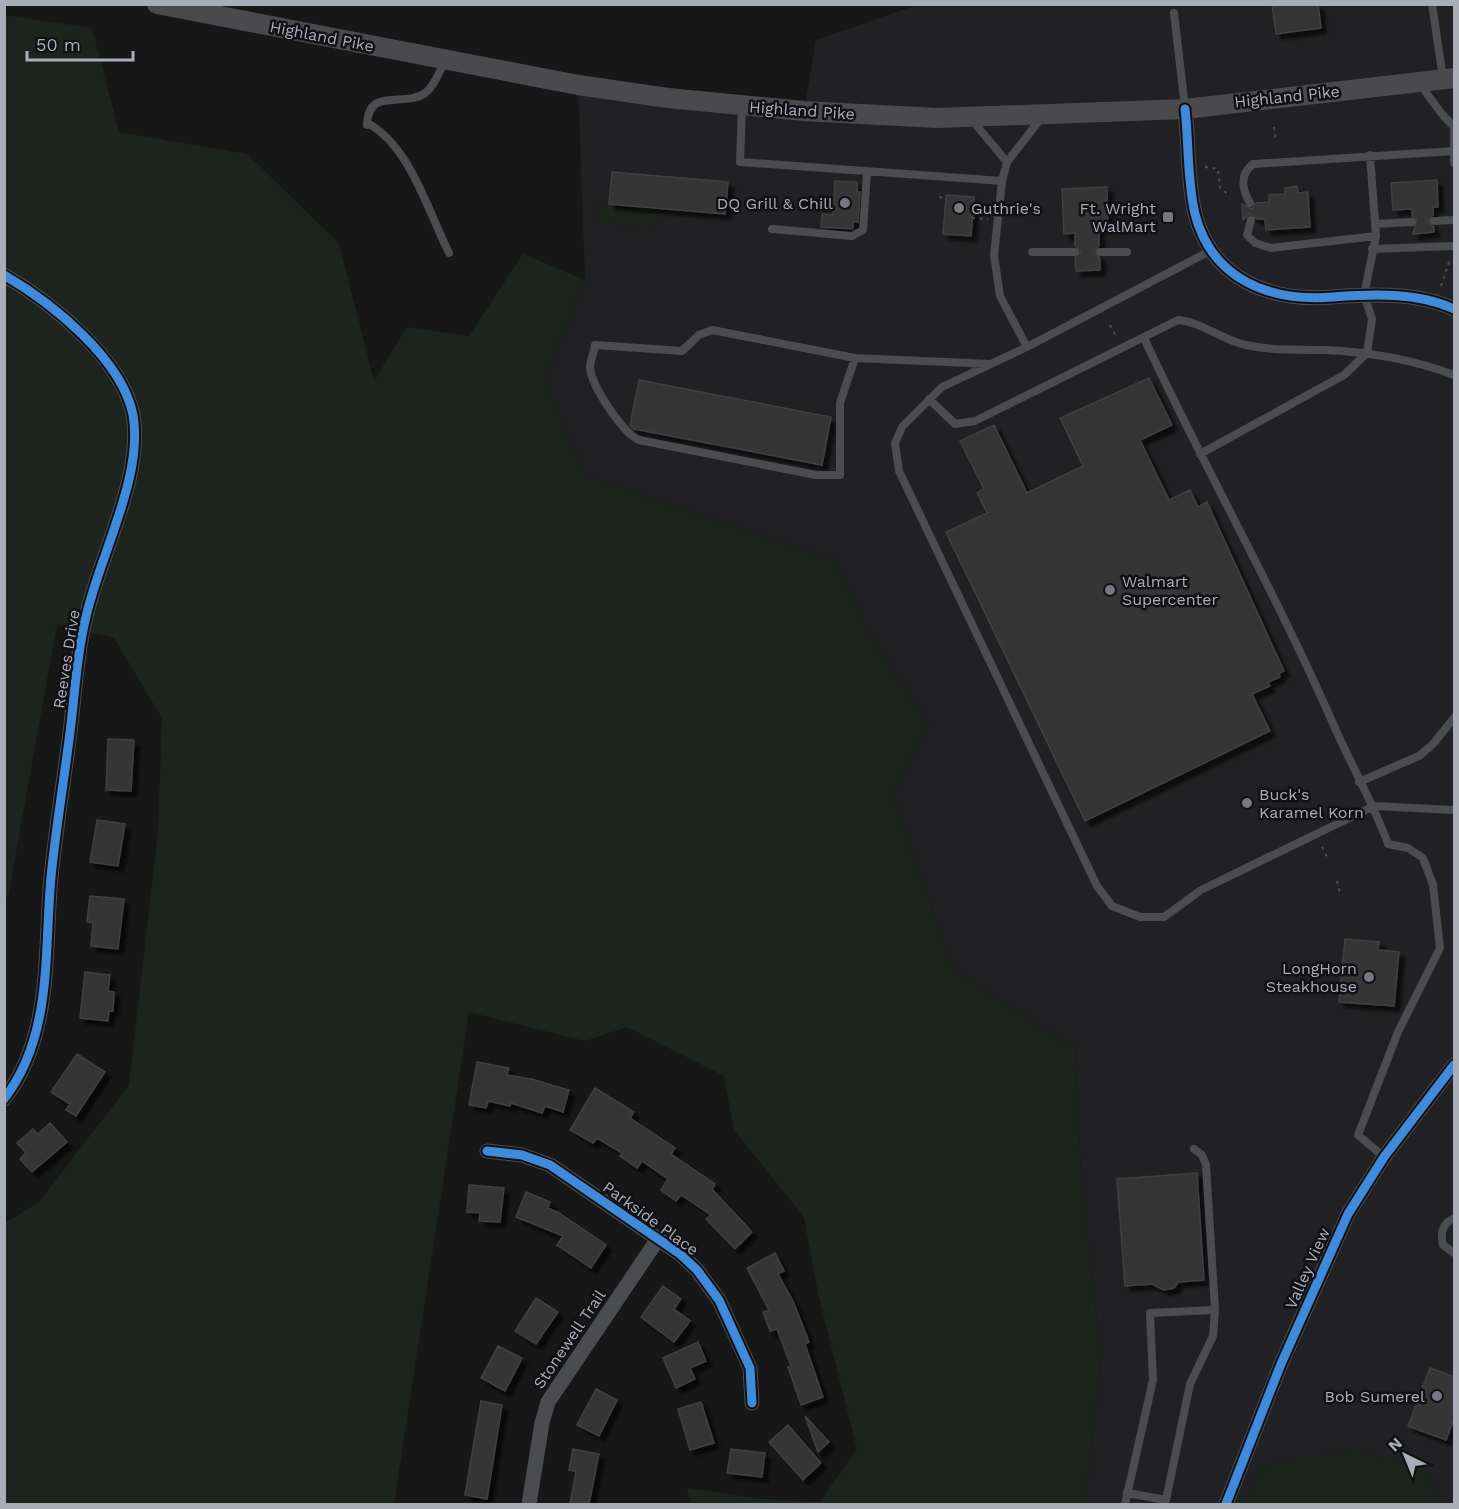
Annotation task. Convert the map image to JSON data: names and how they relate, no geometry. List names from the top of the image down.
{
  "streets": {
    "main road": ["Highland Pike"],
    "street": [
      "Reeves Drive",
      "Parkside Place",
      "Valley View",
      "Stonewell Trail"
    ]
  },
  "crossings": [
    ["Parkside Place", "Stonewell Trail"]
  ],
  "places": {
    "other": [
      "DQ Grill & Chill",
      "Guthrie's",
      "Walmart Supercenter",
      "Buck's Karamel Korn",
      "LongHorn Steakhouse",
      "Bob Sumerel"
    ],
    "transit": ["Ft. Wright WalMart"]
  },
  "scale_bar": "50 m",
  "north": "top left"
}
